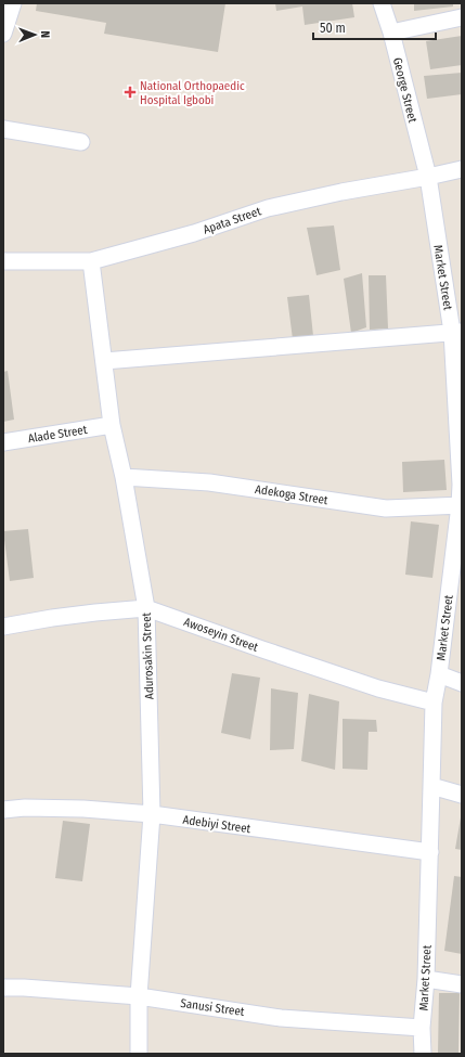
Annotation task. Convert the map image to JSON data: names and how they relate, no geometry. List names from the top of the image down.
{
  "streets": {
    "street": [
      "George Street",
      "Apata Street",
      "Market Street",
      "Alade Street",
      "Adekoga Street",
      "Awoseyin Street",
      "Adurosakin Street",
      "Adebiyi Street",
      "Sanusi Street"
    ]
  },
  "crossings": [
    ["George Street", "Apata Street"],
    ["George Street", "Market Street"],
    ["Apata Street", "Market Street"],
    ["Apata Street", "Adurosakin Street"],
    ["Market Street", "Adekoga Street"],
    ["Market Street", "Awoseyin Street"],
    ["Market Street", "Adebiyi Street"],
    ["Market Street", "Sanusi Street"],
    ["Alade Street", "Adurosakin Street"],
    ["Adekoga Street", "Adurosakin Street"],
    ["Awoseyin Street", "Adurosakin Street"],
    ["Adurosakin Street", "Adebiyi Street"],
    ["Adurosakin Street", "Sanusi Street"]
  ],
  "places": {
    "health": ["National Orthopaedic Hospital Igbobi"]
  },
  "scale_bar": "50 m",
  "north": "right"
}
